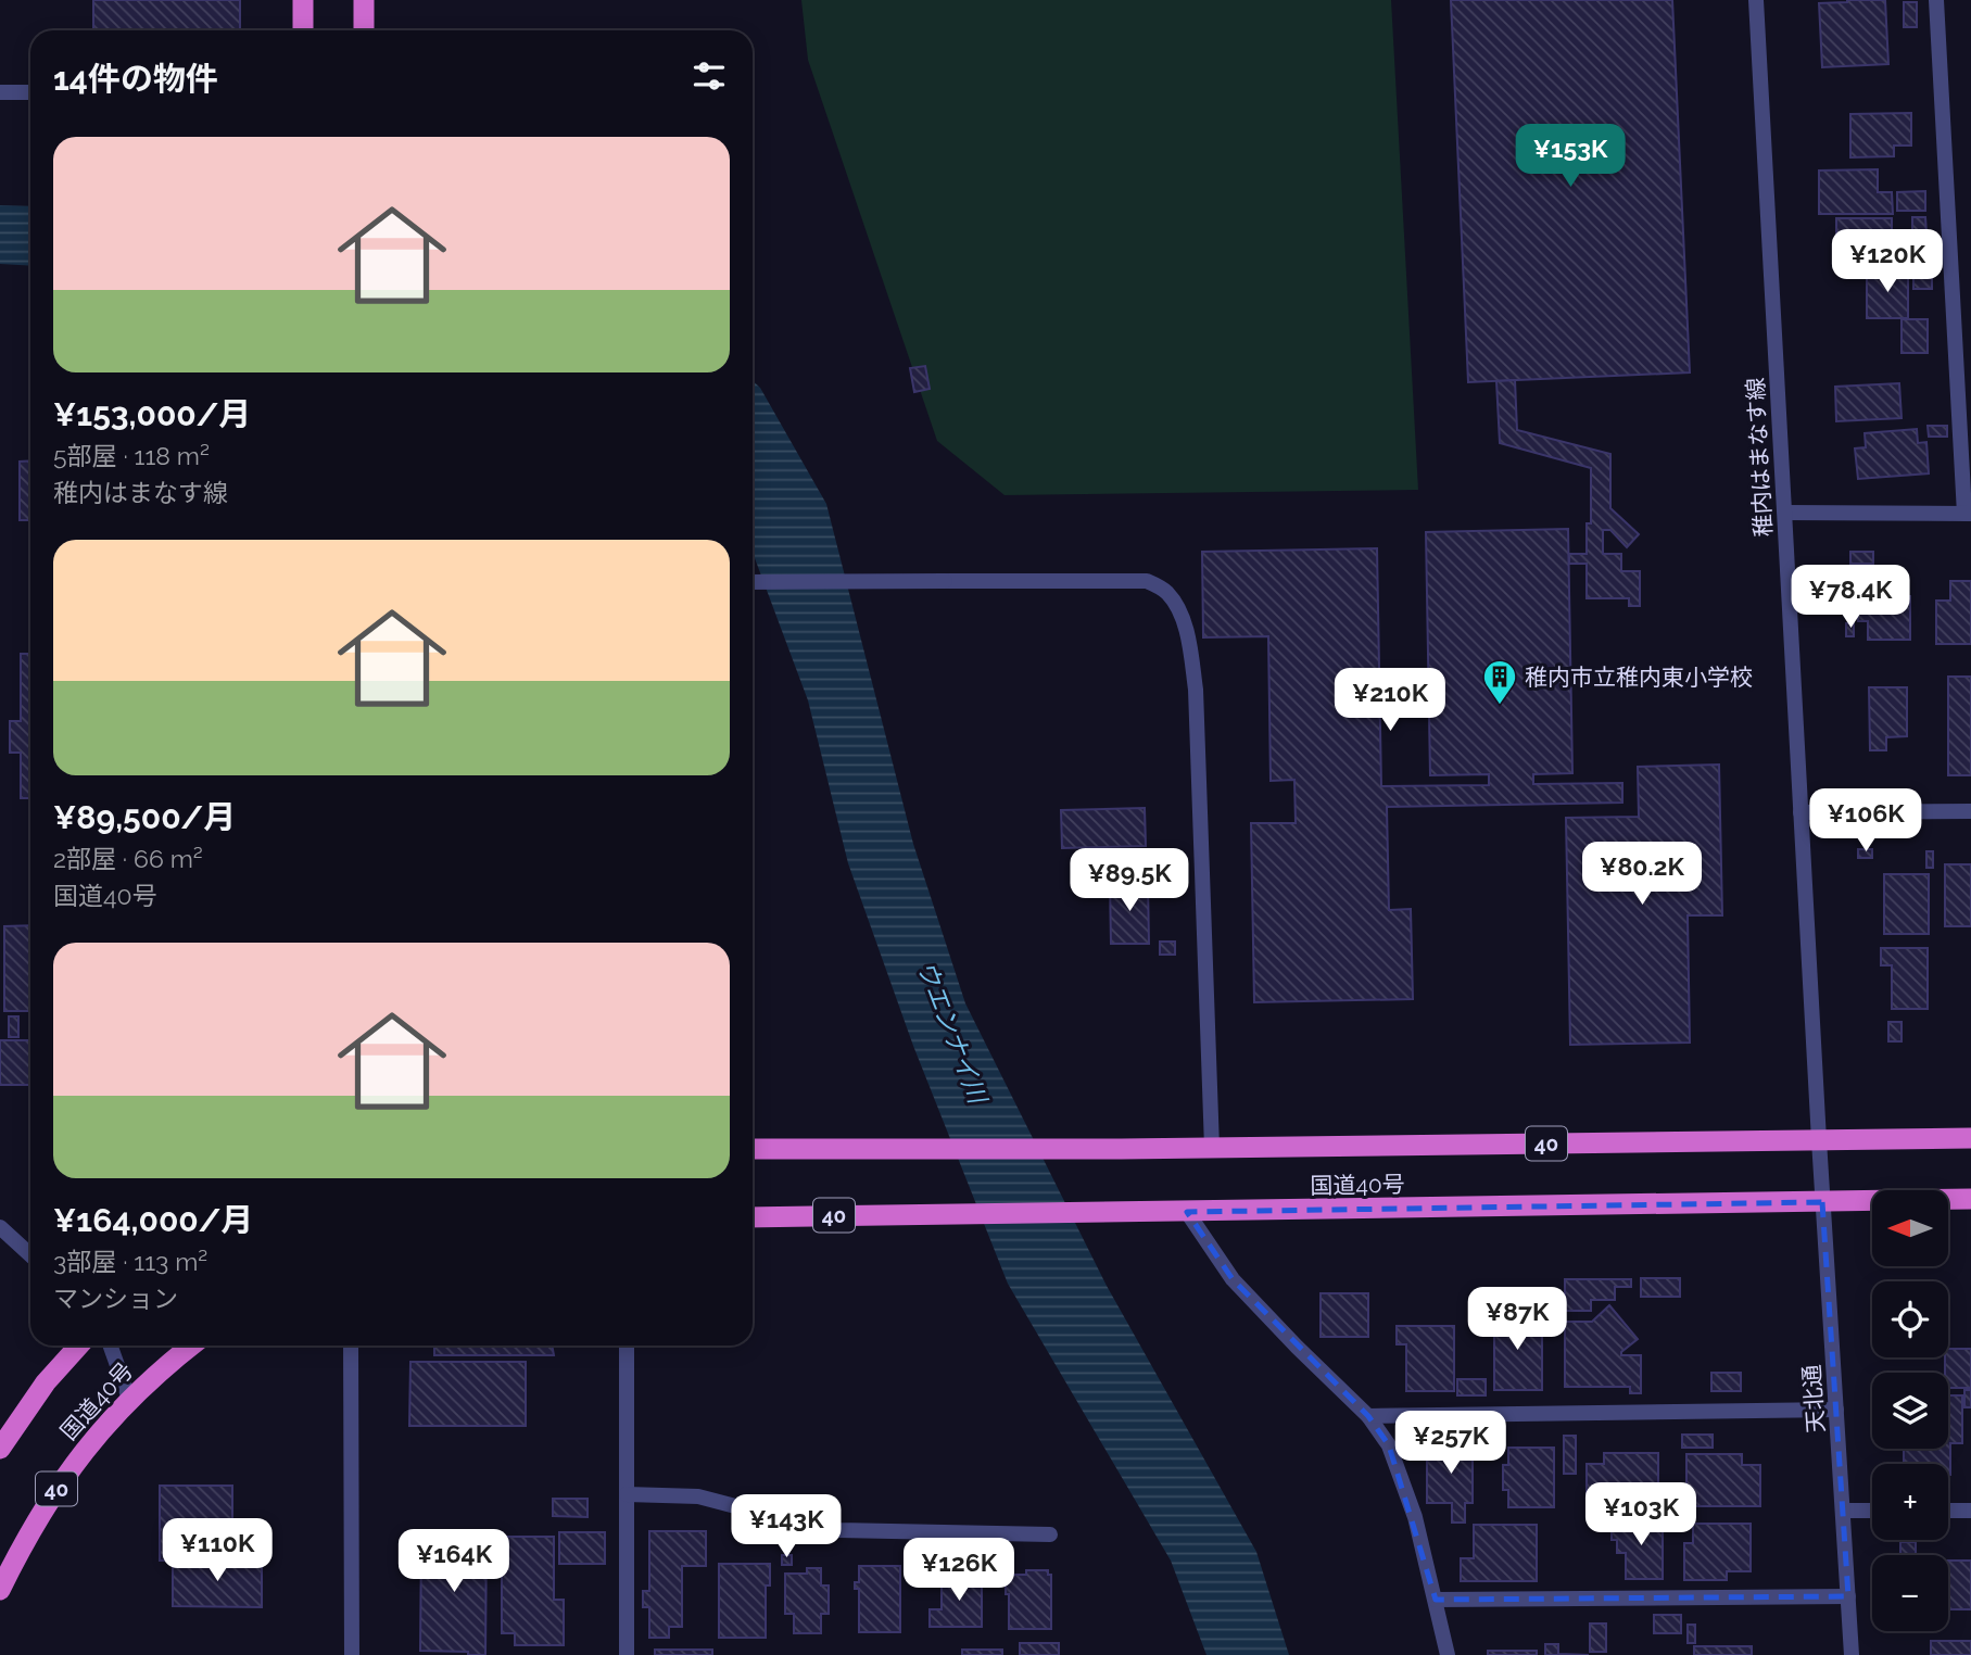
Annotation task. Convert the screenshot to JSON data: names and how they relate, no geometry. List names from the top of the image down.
{
  "streets": {
    "highway": ["40", "国道40号"],
    "street": ["稚内はまなす線", "天北通"]
  },
  "crossings": [
    ["稚内はまなす線", "国道40号"],
    ["稚内はまなす線", "天北通"],
    ["国道40号", "天北通"]
  ],
  "water": ["ウエンナイ川"],
  "places": {
    "building": ["稚内市立稚内東小学校"]
  },
  "north": "left",
  "page": {
    "heading": "14件の物件",
    "list": [
      {
        "name": "¥153,000/月",
        "note": "5部屋 · 118 m² · 稚内はまなす線"
      },
      {
        "name": "¥89,500/月",
        "note": "2部屋 · 66 m² · 国道40号"
      },
      {
        "name": "¥164,000/月",
        "note": "3部屋 · 113 m² · マンション"
      }
    ],
    "price": [
      "¥153K",
      "¥120K",
      "¥78.4K",
      "¥210K",
      "¥106K",
      "¥80.2K",
      "¥89.5K",
      "¥87K",
      "¥257K",
      "¥103K",
      "¥143K",
      "¥110K",
      "¥164K",
      "¥126K"
    ],
    "map_buttons": ["+", "−"]
  }
}
